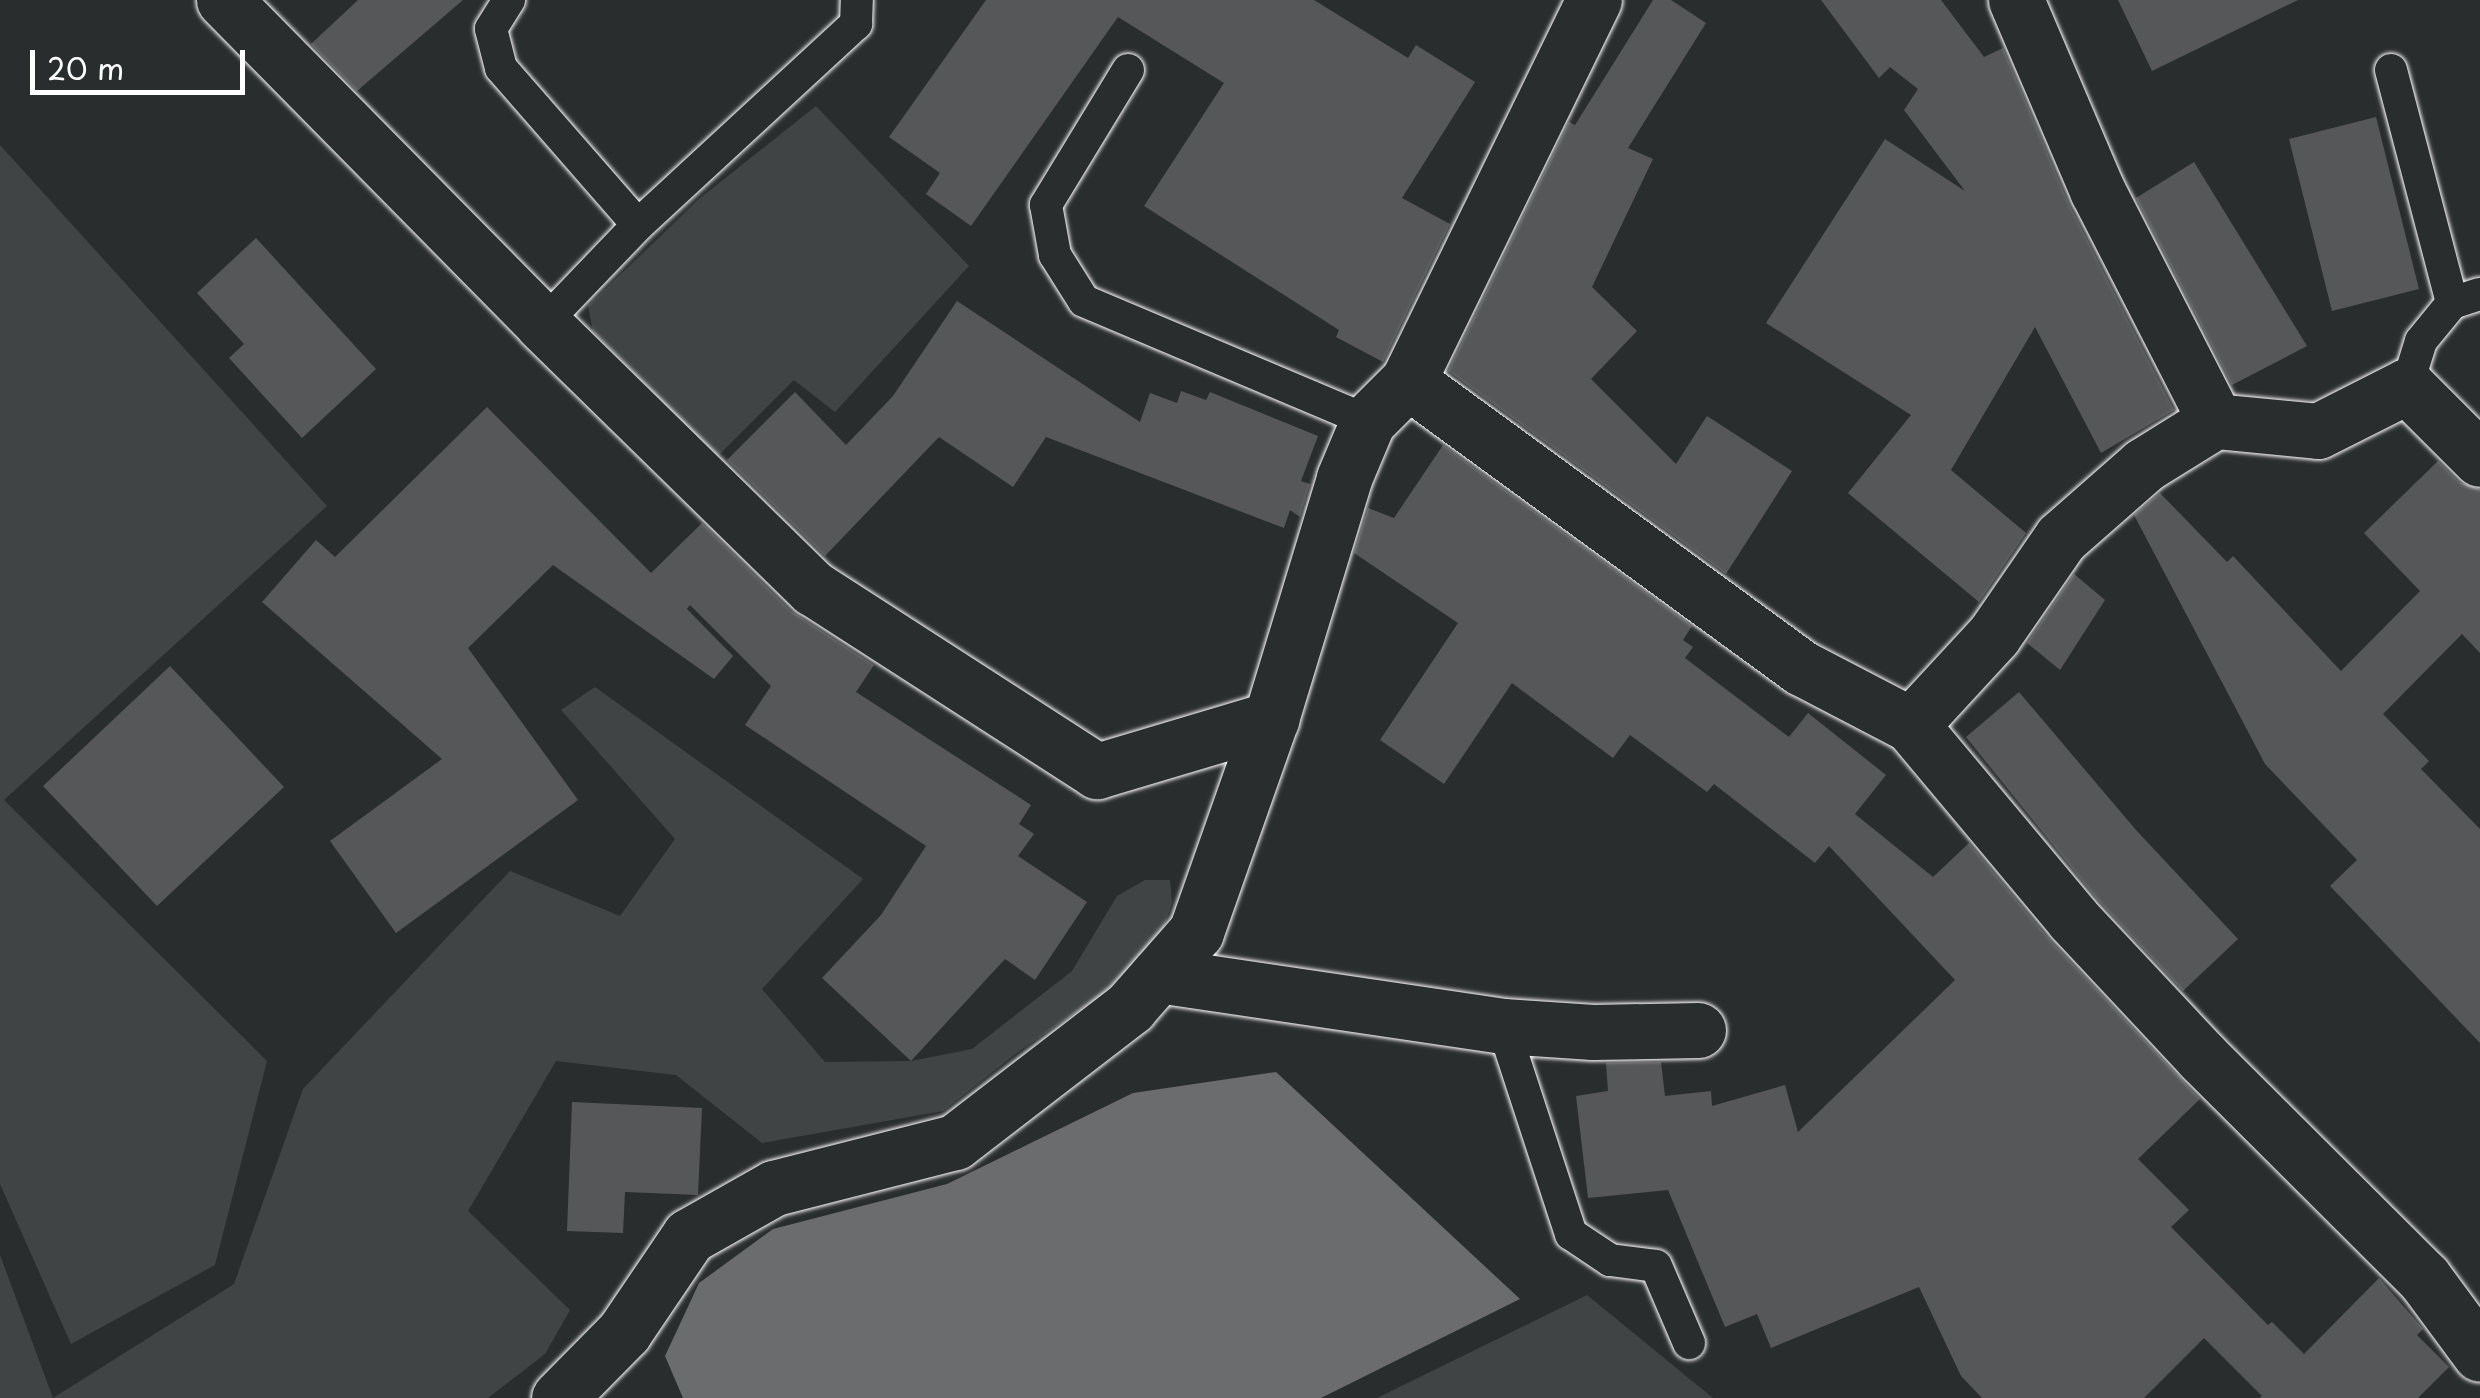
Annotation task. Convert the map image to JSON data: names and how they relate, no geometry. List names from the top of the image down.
{
  "scale_bar": "20 m"
}
